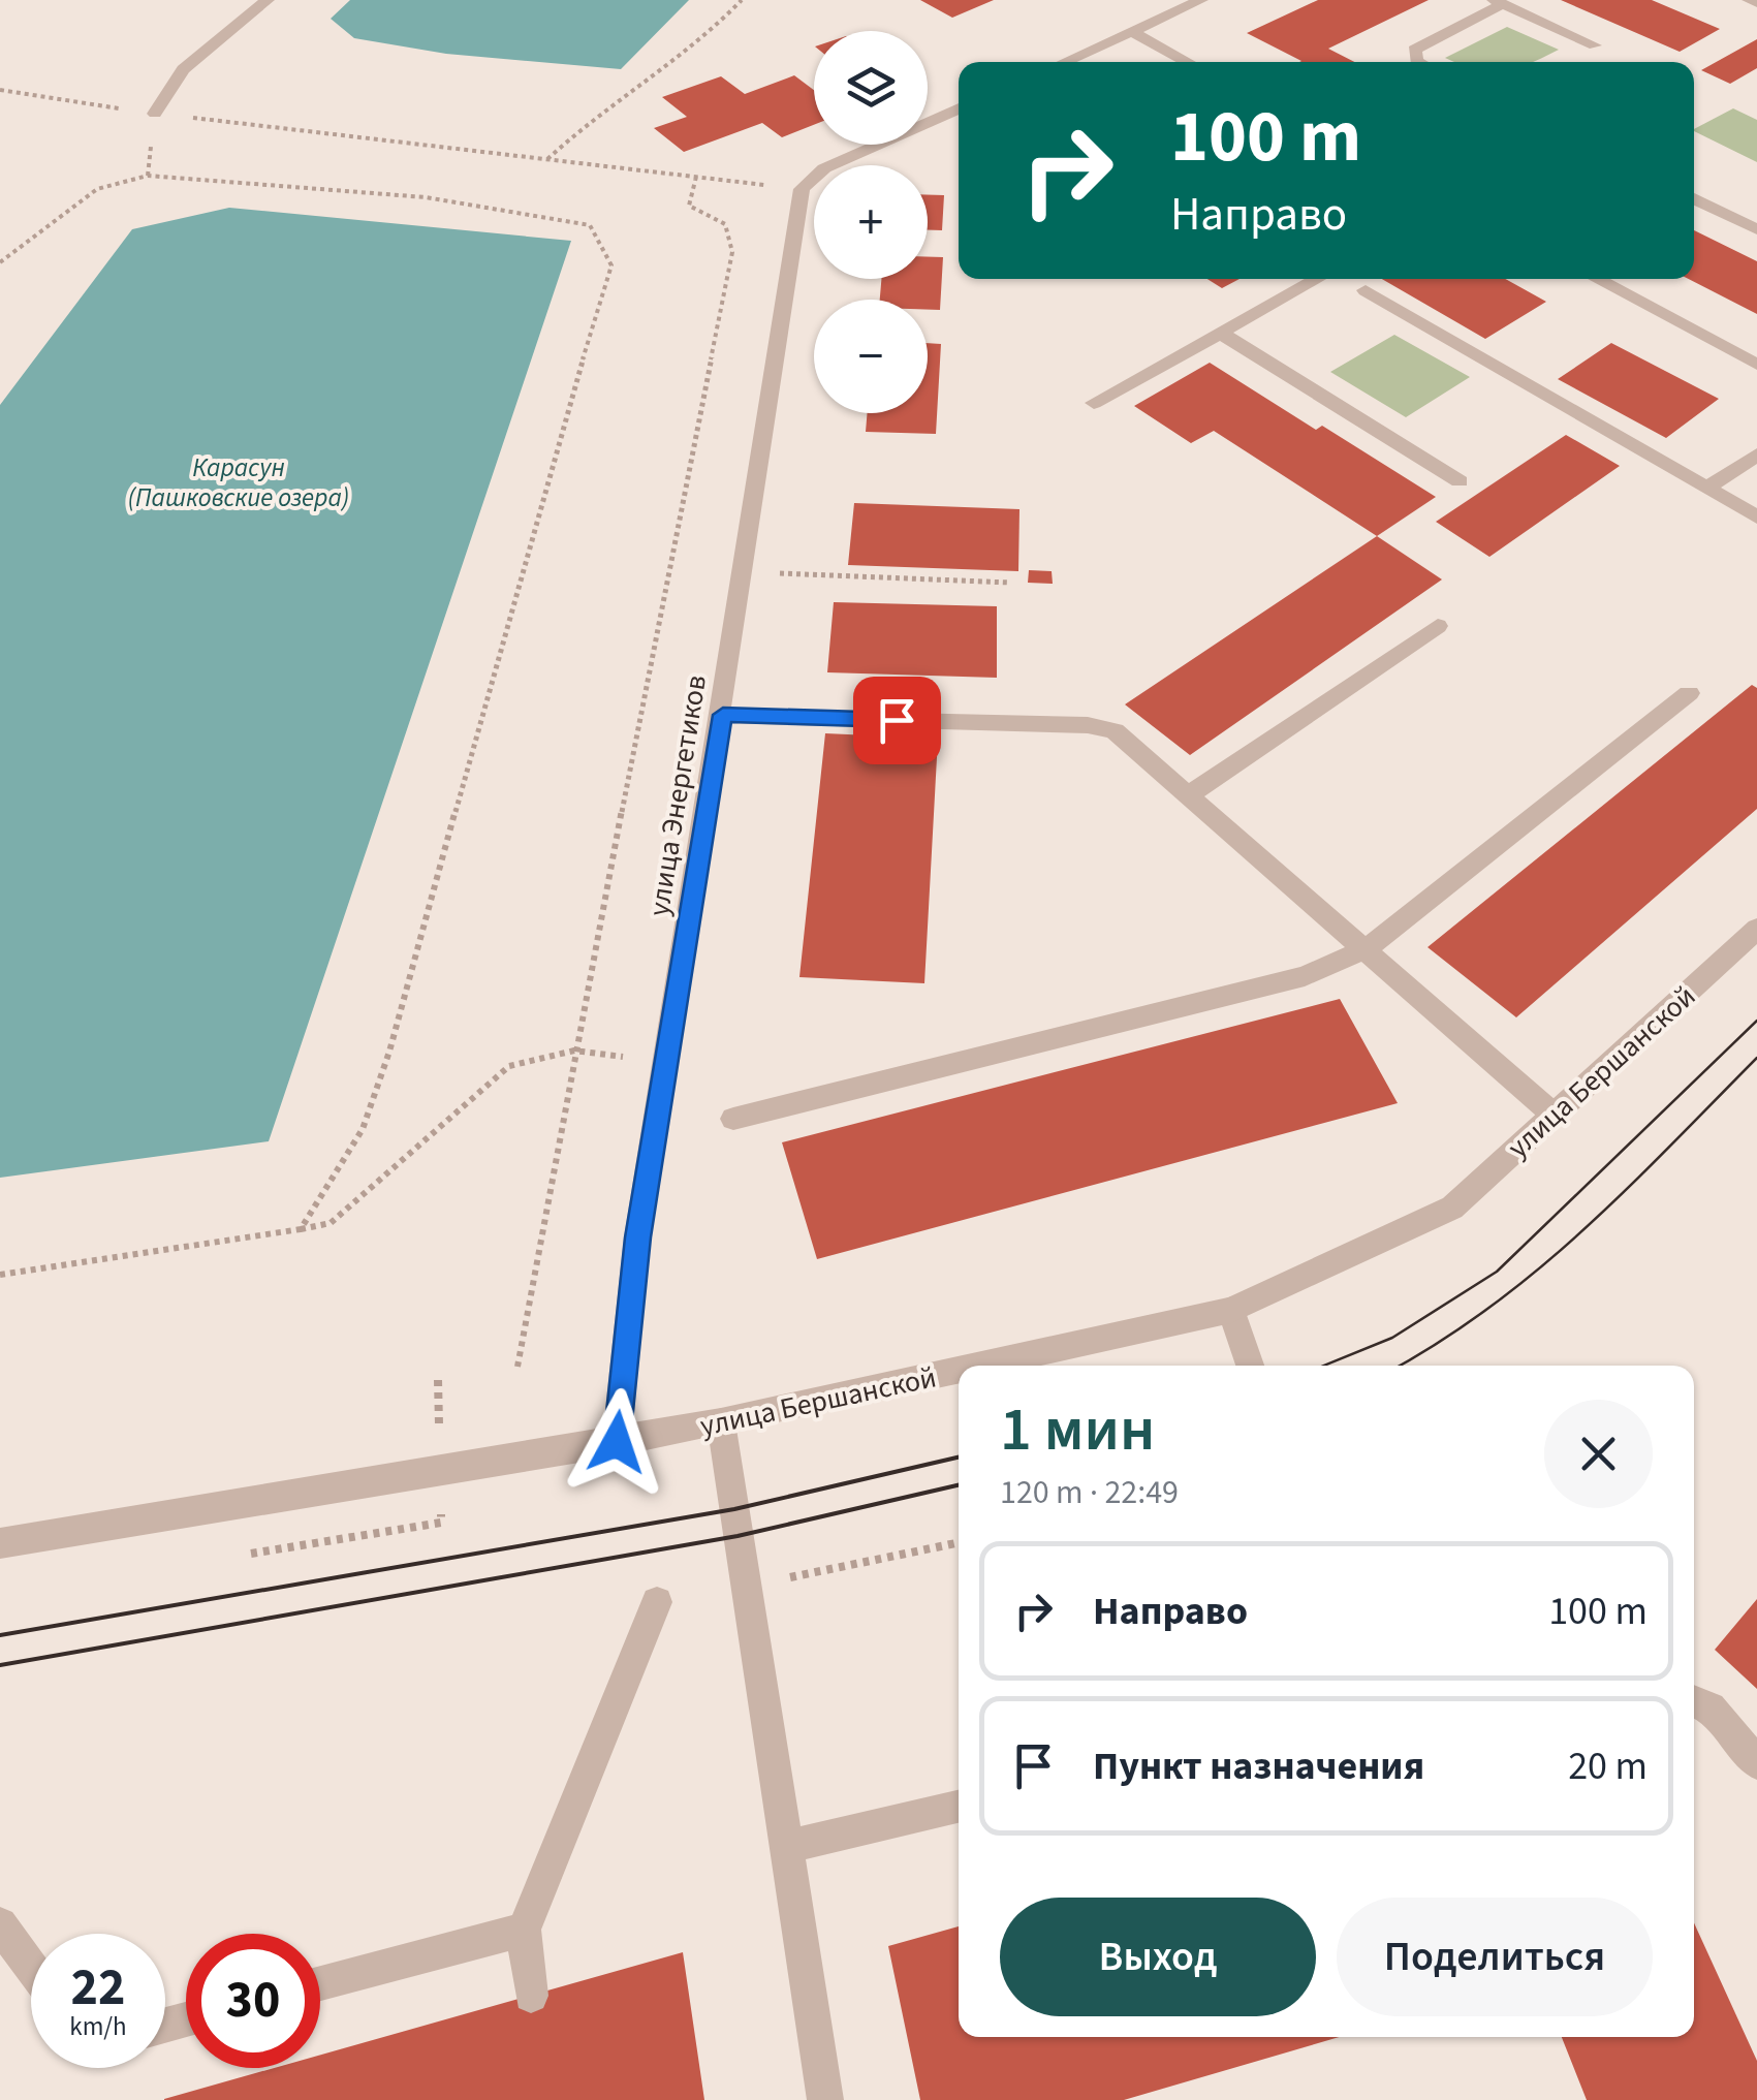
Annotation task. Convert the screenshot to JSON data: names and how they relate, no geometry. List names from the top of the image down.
{
  "streets": {
    "street": ["улица Энергетиков", "улица Бершанской"]
  },
  "crossings": [
    ["улица Энергетиков", "улица Бершанской"]
  ],
  "water": ["Карасун (Пашковские озера)"],
  "page": {
    "map_buttons": ["+", "−"],
    "turn": ["100 m", "Направо"],
    "heading": ["1 мин", "120 m · 22:49"],
    "list": [
      {
        "name": "Направо",
        "value": "100 m"
      },
      {
        "name": "Пункт назначения",
        "value": "20 m"
      }
    ],
    "buttons": ["Выход", "Поделиться"],
    "speed": "22 km/h",
    "limit": "30"
  }
}
